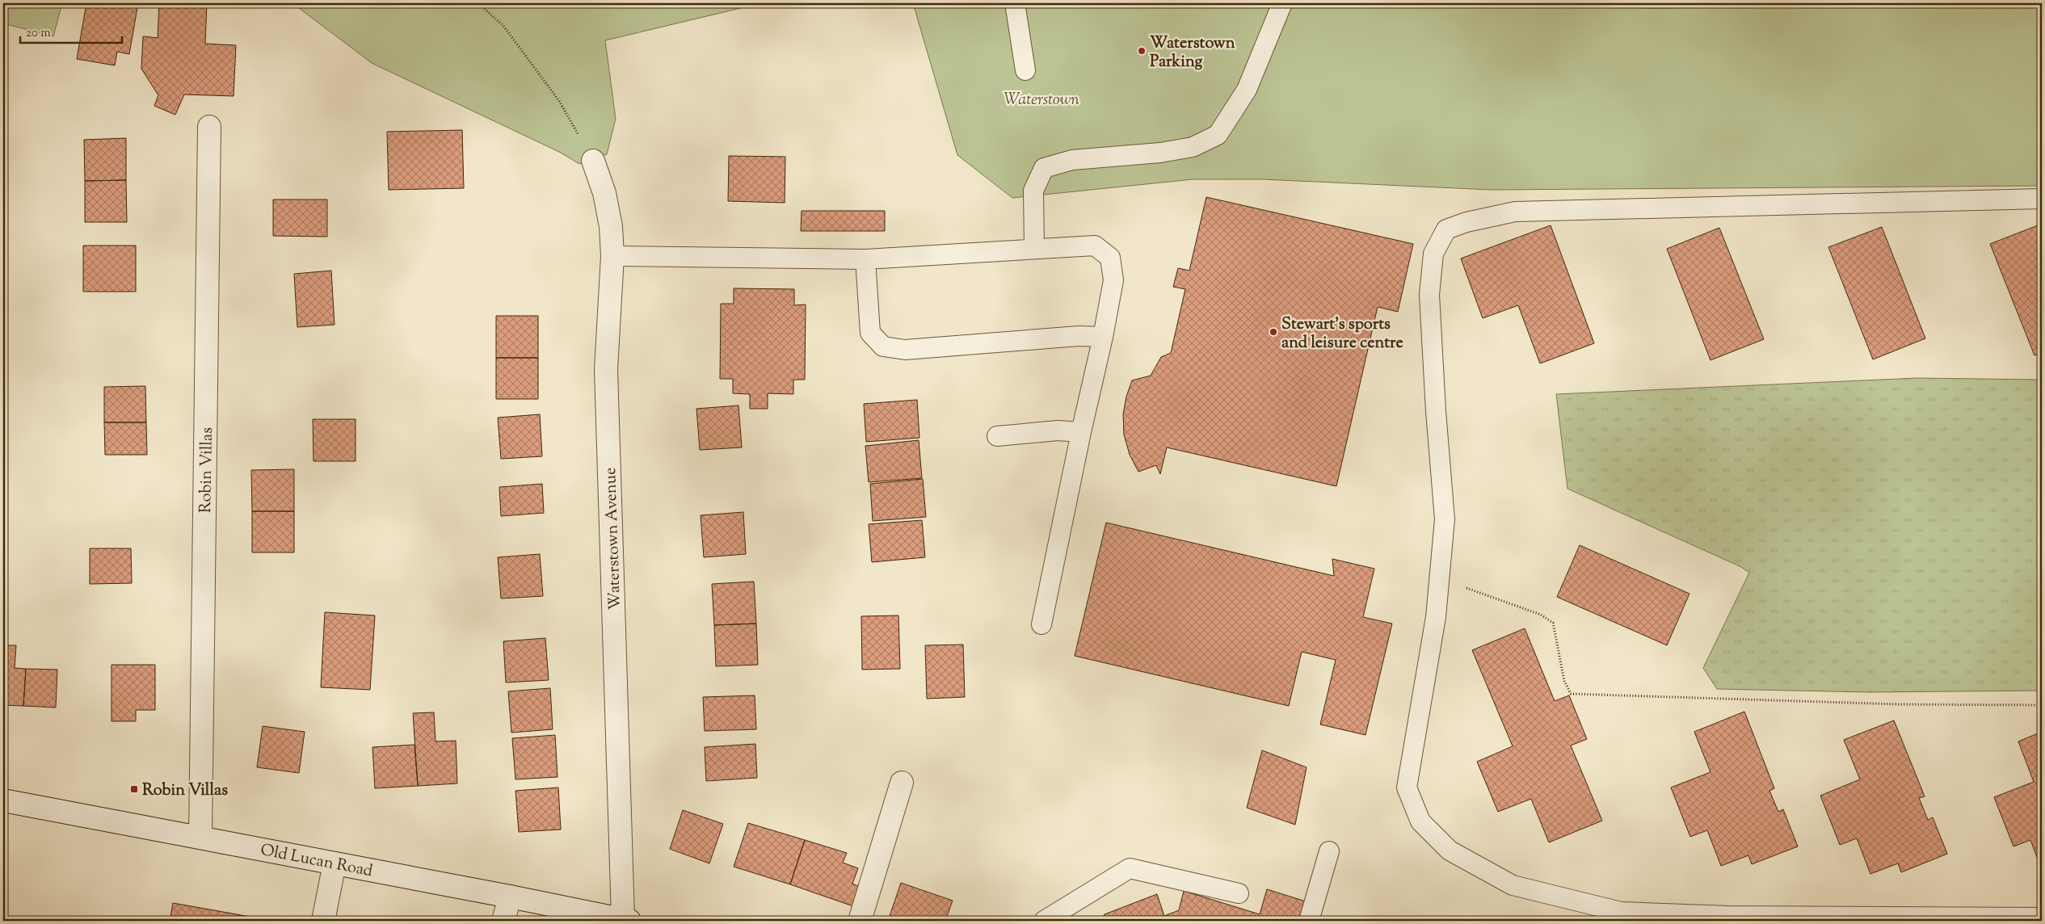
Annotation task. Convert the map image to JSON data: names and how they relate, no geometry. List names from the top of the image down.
{
  "streets": {
    "street": ["Robin Villas", "Waterstown Avenue", "Old Lucan Road"]
  },
  "crossings": [
    ["Robin Villas", "Old Lucan Road"],
    ["Waterstown Avenue", "Old Lucan Road"]
  ],
  "parks": ["Waterstown"],
  "places": {
    "other": ["Waterstown Parking", "Stewart's sports and leisure centre"],
    "transit": ["Robin Villas"]
  },
  "scale_bar": "20 m"
}
